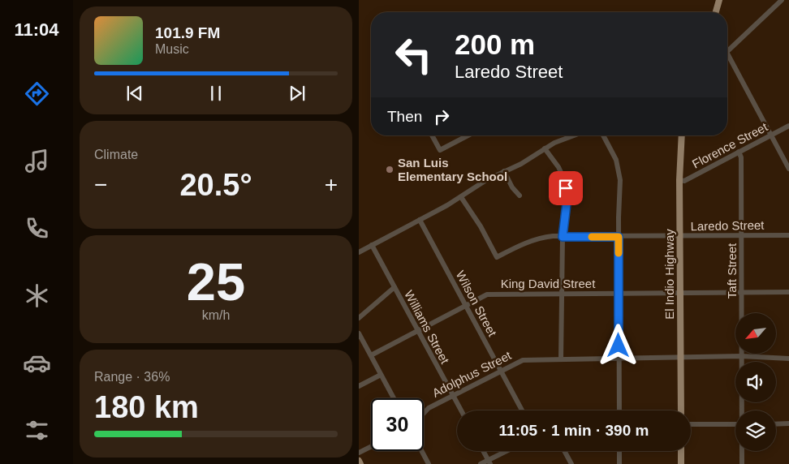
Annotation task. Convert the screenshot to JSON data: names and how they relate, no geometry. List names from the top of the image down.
{
  "streets": {
    "main road": ["El Indio Highway"],
    "street": [
      "Florence Street",
      "Laredo Street",
      "Taft Street",
      "King David Street",
      "Wilson Street",
      "Williams Street",
      "Adolphus Street"
    ]
  },
  "crossings": [
    ["Florence Street", "Taft Street"],
    ["Florence Street", "El Indio Highway"],
    ["Laredo Street", "Taft Street"],
    ["Laredo Street", "El Indio Highway"],
    ["Taft Street", "King David Street"],
    ["Taft Street", "Adolphus Street"],
    ["El Indio Highway", "King David Street"],
    ["El Indio Highway", "Adolphus Street"],
    ["King David Street", "Wilson Street"],
    ["King David Street", "Williams Street"],
    ["Wilson Street", "Adolphus Street"],
    ["Williams Street", "Adolphus Street"]
  ],
  "places": ["San Luis Elementary School"],
  "north": "bottom left",
  "page": {
    "tabs": "11:04",
    "turn": ["200 m", "Laredo Street"],
    "song": ["101.9 FM", "Music"],
    "then": "Then",
    "tile": [
      "Climate",
      ["25", "km/h"],
      ["Range · 36%", "180 km"]
    ],
    "heat": ["−", "20.5°", "+"],
    "limit": "30",
    "trip": "11:05 · 1 min · 390 m"
  }
}
